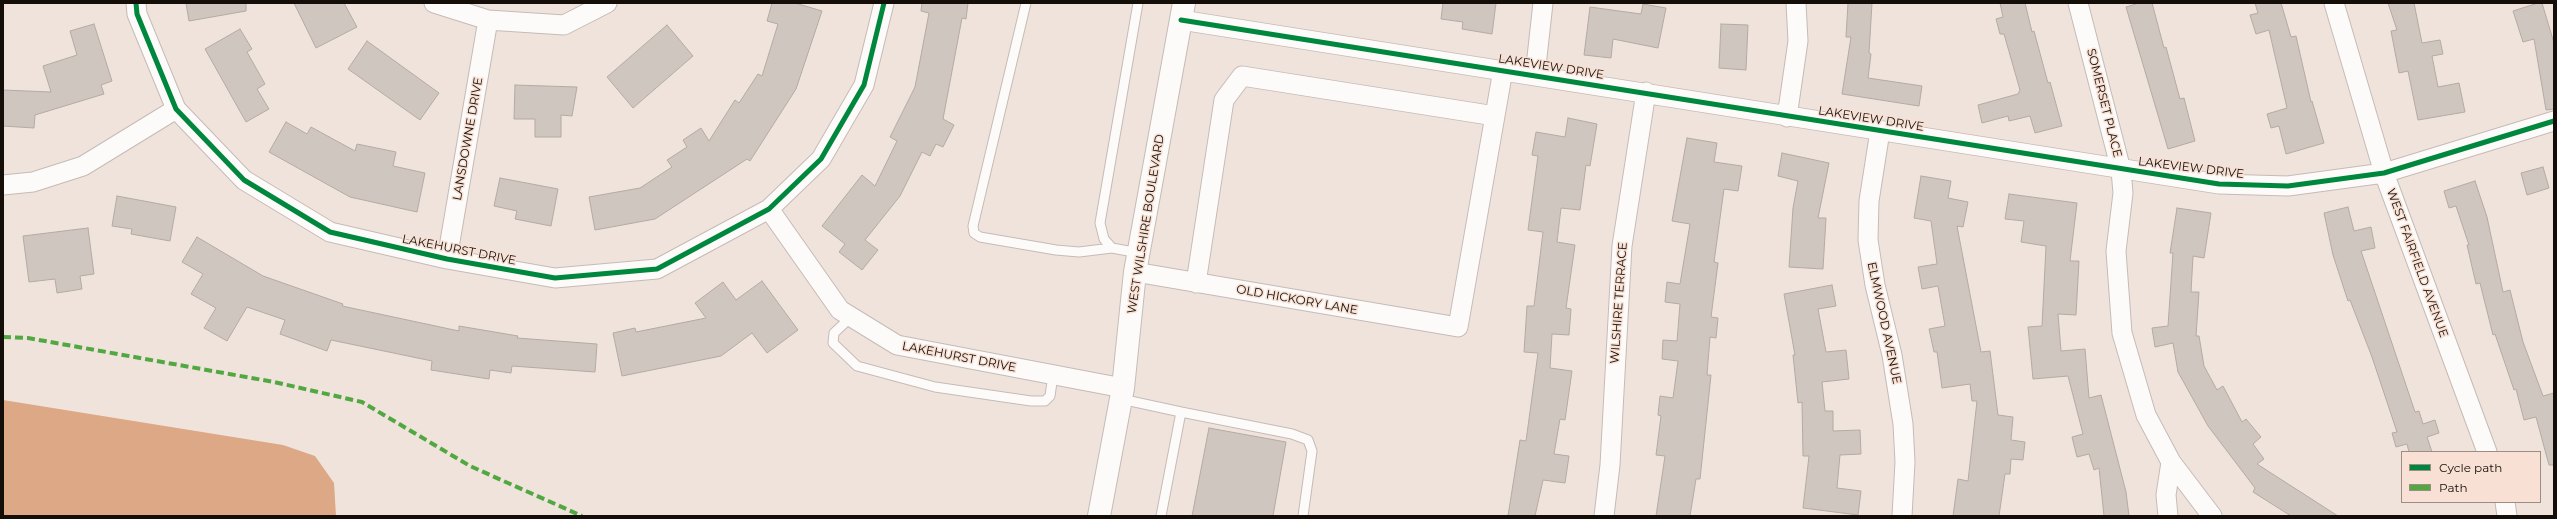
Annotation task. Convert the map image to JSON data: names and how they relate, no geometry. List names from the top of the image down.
{
  "streets": {
    "street": [
      "LAKEVIEW DRIVE",
      "SOMERSET PLACE",
      "LANSDOWNE DRIVE",
      "WEST WILSHIRE BOULEVARD",
      "LAKEHURST DRIVE",
      "WEST FAIRFIELD AVENUE",
      "OLD HICKORY LANE",
      "WILSHIRE TERRACE",
      "ELMWOOD AVENUE"
    ]
  },
  "crossings": [
    ["LAKEVIEW DRIVE", "SOMERSET PLACE"],
    ["LAKEVIEW DRIVE", "WEST WILSHIRE BOULEVARD"],
    ["LAKEVIEW DRIVE", "WEST FAIRFIELD AVENUE"],
    ["LAKEVIEW DRIVE", "WILSHIRE TERRACE"],
    ["LAKEVIEW DRIVE", "ELMWOOD AVENUE"],
    ["LANSDOWNE DRIVE", "LAKEHURST DRIVE"],
    ["WEST WILSHIRE BOULEVARD", "LAKEHURST DRIVE"],
    ["WEST WILSHIRE BOULEVARD", "OLD HICKORY LANE"]
  ],
  "legend": ["Cycle path", "Path"]
}
